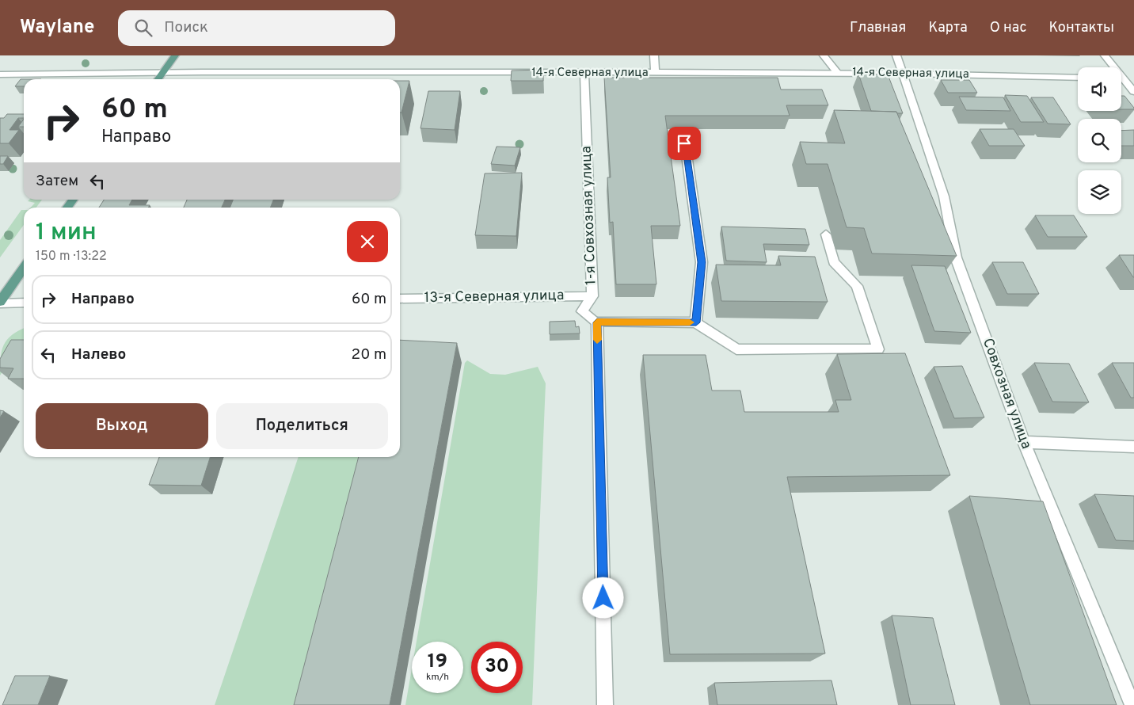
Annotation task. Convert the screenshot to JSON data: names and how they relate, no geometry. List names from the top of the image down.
{
  "streets": {
    "street": [
      "14-я Северная улица",
      "1-я Совхозная улица",
      "13-я Северная улица",
      "Совхозная улица"
    ]
  },
  "crossings": [
    ["14-я Северная улица", "1-я Совхозная улица"],
    ["14-я Северная улица", "Совхозная улица"],
    ["1-я Совхозная улица", "13-я Северная улица"]
  ],
  "page": {
    "header": "Waylane",
    "search": "Поиск",
    "nav": [
      "Главная",
      "Карта",
      "О нас",
      "Контакты"
    ],
    "turn": ["60 m", "Направо"],
    "then": "Затем",
    "heading": ["1 мин", "150 m · 13:22"],
    "list": [
      {
        "name": "Направо",
        "value": "60 m"
      },
      {
        "name": "Налево",
        "value": "20 m"
      }
    ],
    "buttons": ["Выход", "Поделиться"],
    "speed": "19 km/h",
    "limit": "30"
  }
}
